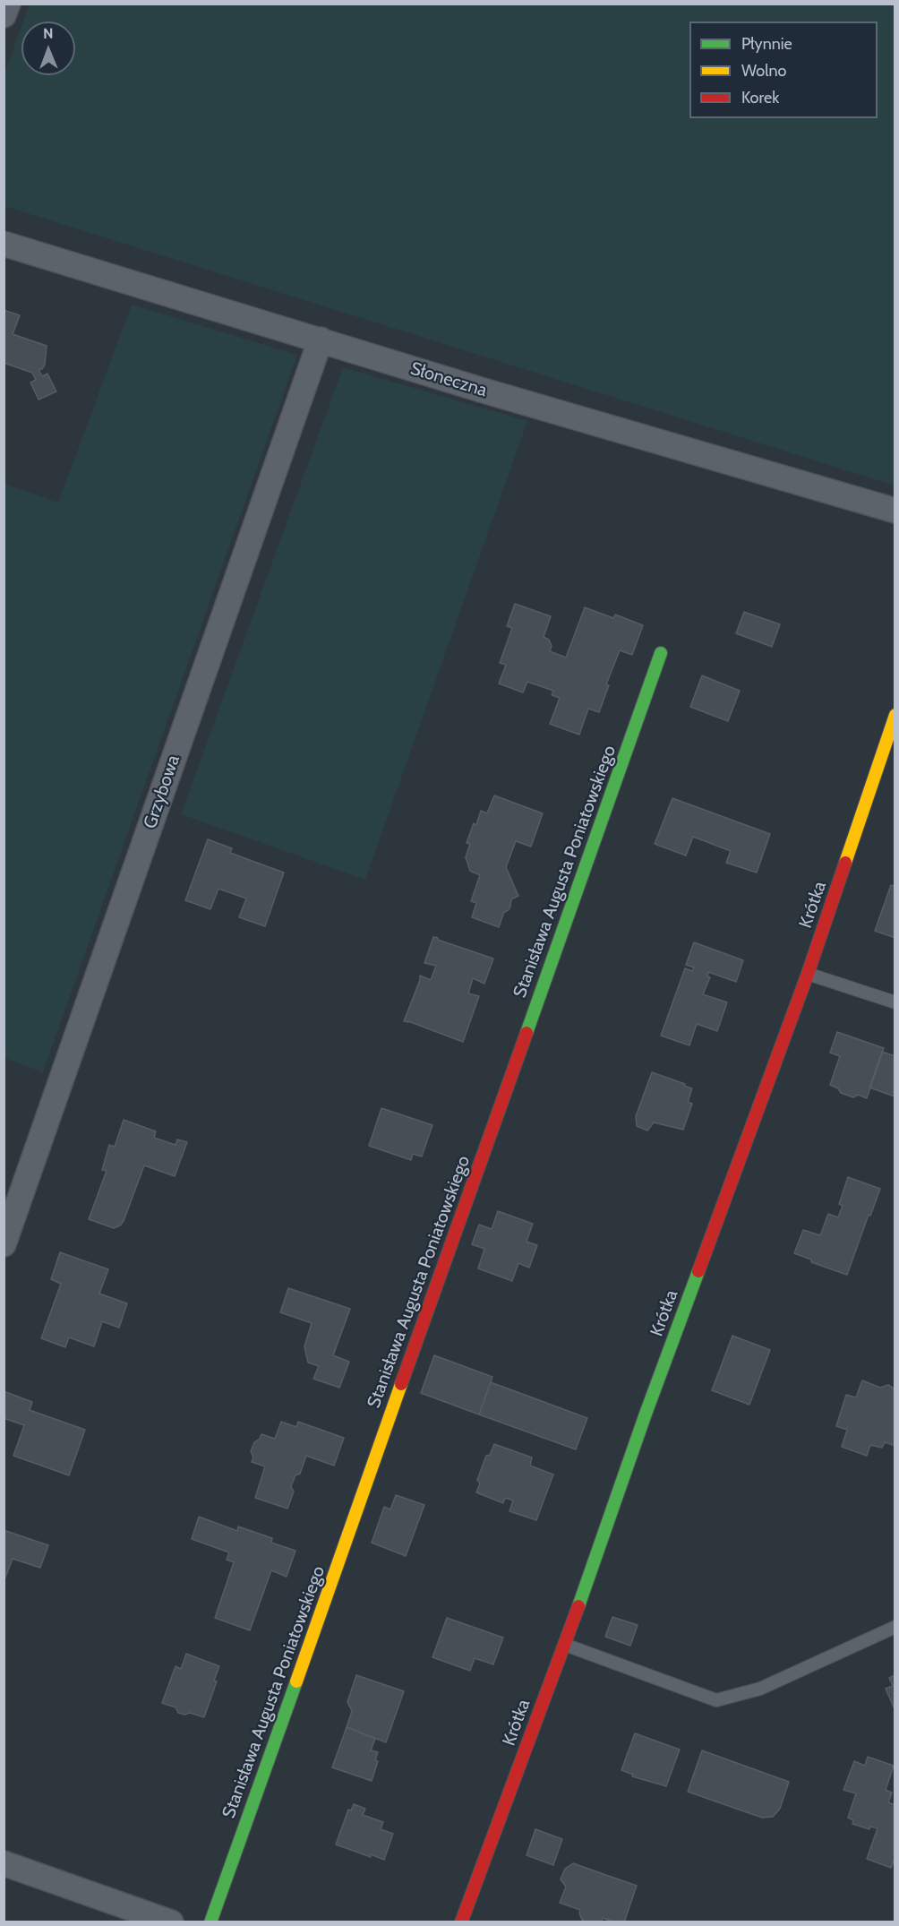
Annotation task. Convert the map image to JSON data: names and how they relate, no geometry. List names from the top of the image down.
{
  "streets": {
    "street": [
      "Słoneczna",
      "Grzybowa",
      "Stanisława Augusta Poniatowskiego",
      "Krótka"
    ]
  },
  "crossings": [
    ["Słoneczna", "Grzybowa"]
  ],
  "legend": ["Płynnie", "Wolno", "Korek"],
  "north": "top"
}
